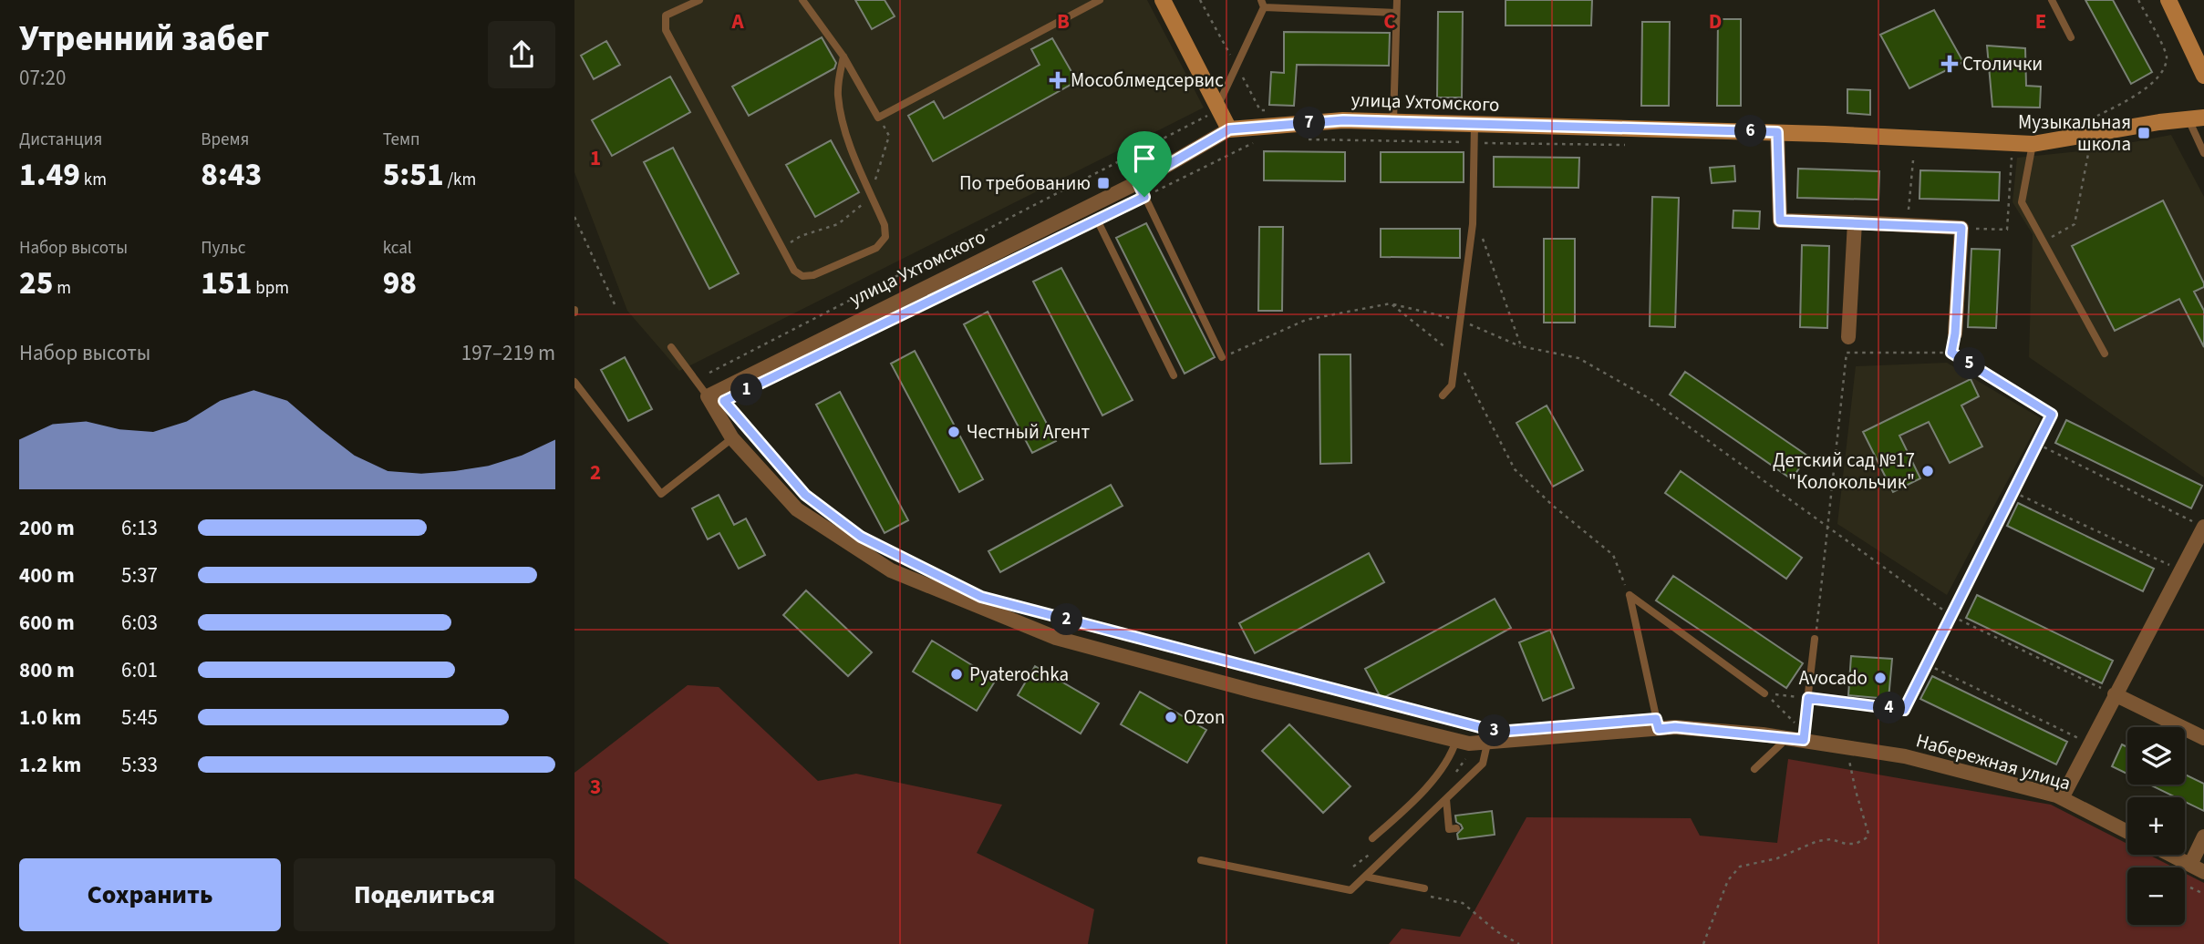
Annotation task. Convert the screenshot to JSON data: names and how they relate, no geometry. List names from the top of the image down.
{
  "streets": {
    "street": ["улица Ухтомского", "Набережная улица"]
  },
  "crossings": [
    ["улица Ухтомского", "Набережная улица"]
  ],
  "places": {
    "health": ["Столички", "Мособлмедсервис"],
    "transit": ["Музыкальная школа", "По требованию"],
    "other": [
      "Честный Агент",
      "Детский сад №17 \"Колокольчик\"",
      "Pyaterochka",
      "Avocado",
      "Ozon"
    ]
  },
  "page": {
    "heading": ["Утренний забег", "07:20"],
    "pins": [
      "7",
      "6",
      "5",
      "1",
      "2",
      "4",
      "3"
    ],
    "stats": [
      ["Дистанция", "1.49 km"],
      ["Время", "8:43"],
      ["Темп", "5:51 /km"],
      ["Набор высоты", "25 m"],
      ["Пульс", "151 bpm"],
      ["kcal", "98"]
    ],
    "chart": ["Набор высоты", "197–219 m"],
    "list": [
      {
        "name": "200 m",
        "note": "6:13"
      },
      {
        "name": "400 m",
        "note": "5:37"
      },
      {
        "name": "600 m",
        "note": "6:03"
      },
      {
        "name": "800 m",
        "note": "6:01"
      },
      {
        "name": "1.0 km",
        "note": "5:45"
      },
      {
        "name": "1.2 km",
        "note": "5:33"
      }
    ],
    "map_buttons": ["+", "−"],
    "buttons": ["Сохранить", "Поделиться"]
  },
  "grid": {
    "columns": [
      "A",
      "B",
      "C",
      "D",
      "E"
    ],
    "rows": ["1", "2", "3"]
  }
}
